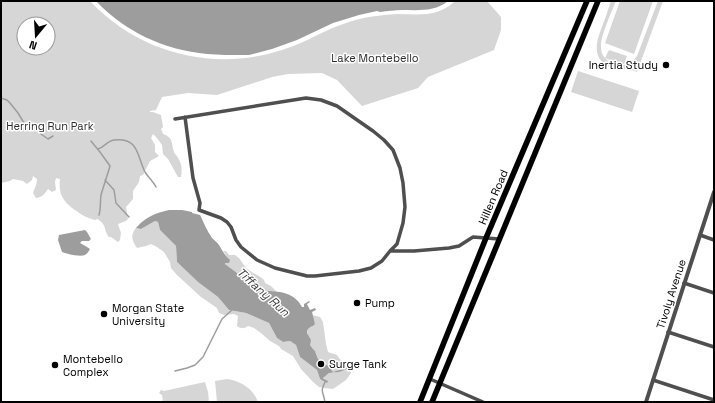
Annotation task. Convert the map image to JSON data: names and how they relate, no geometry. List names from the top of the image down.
{
  "streets": {
    "main road": ["Hillen Road"],
    "street": ["Tivoly Avenue"]
  },
  "water": ["Tiffany Run"],
  "parks": ["Lake Montebello", "Herring Run Park"],
  "places": [
    "Inertia Study",
    "Pump",
    "Morgan State University",
    "Surge Tank",
    "Montebello Complex"
  ],
  "north": "bottom"
}
